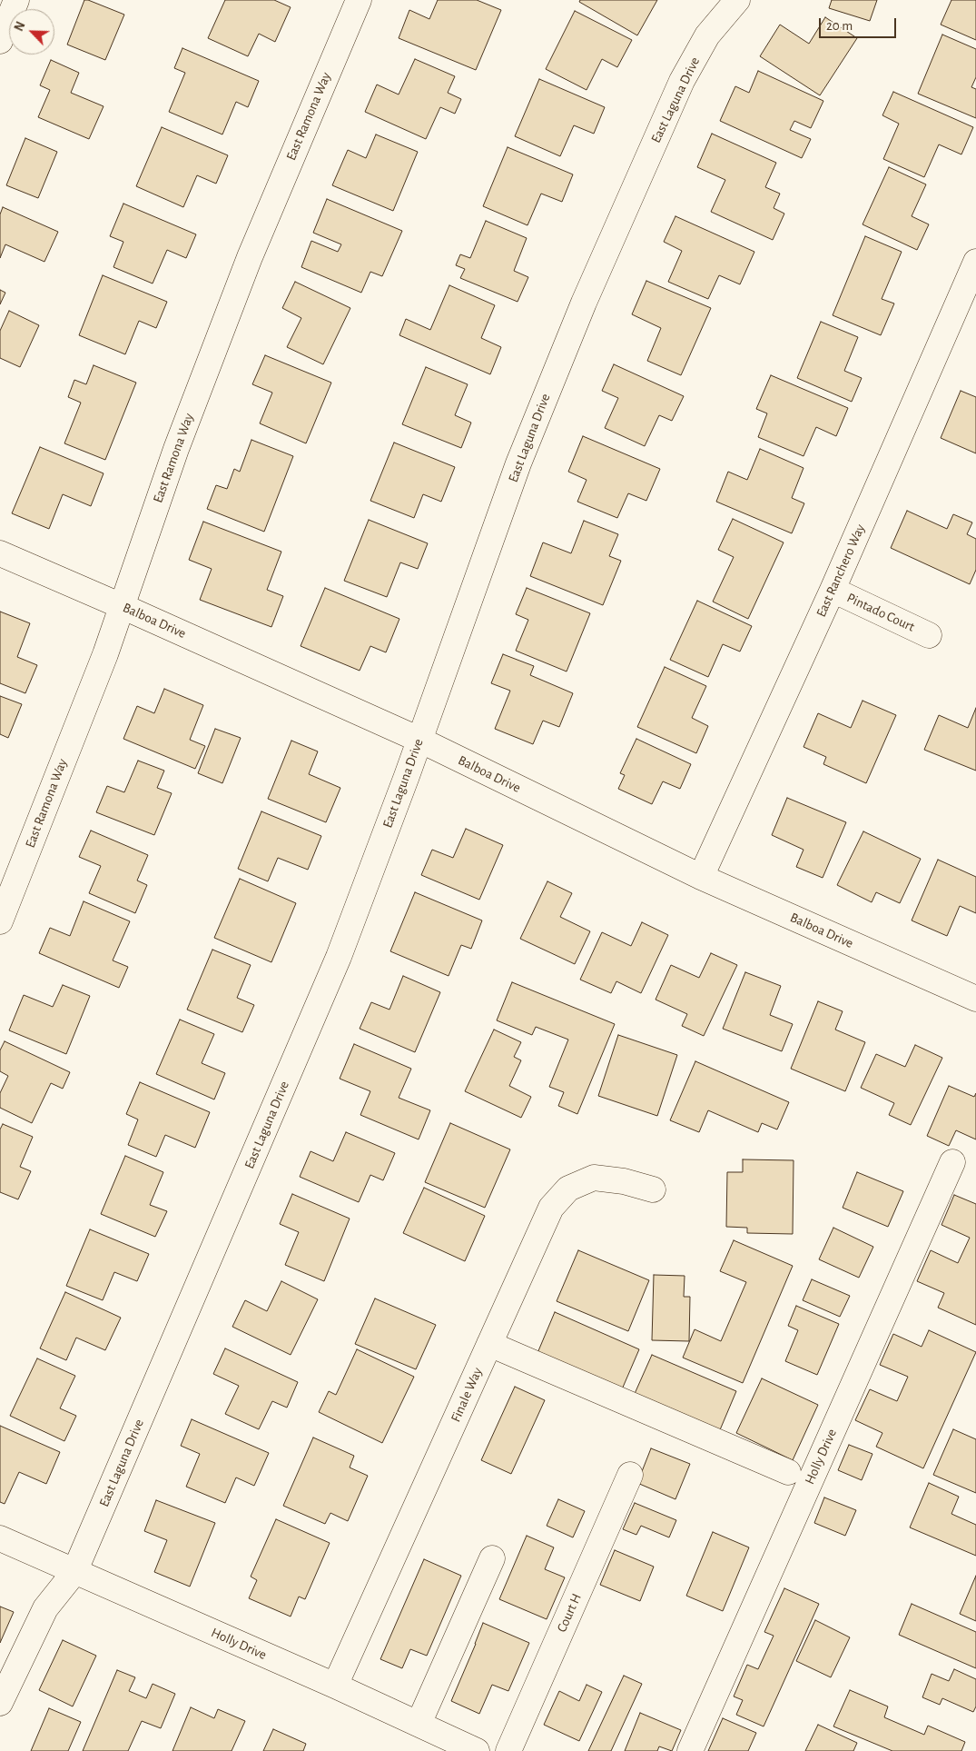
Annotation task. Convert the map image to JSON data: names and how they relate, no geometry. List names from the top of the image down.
{
  "streets": {
    "street": [
      "East Laguna Drive",
      "East Ramona Way",
      "East Ranchero Way",
      "Pintado Court",
      "Balboa Drive",
      "Finale Way",
      "Holly Drive",
      "Court H"
    ]
  },
  "crossings": [
    ["East Laguna Drive", "Balboa Drive"],
    ["East Laguna Drive", "Holly Drive"],
    ["East Ramona Way", "Balboa Drive"],
    ["East Ranchero Way", "Pintado Court"],
    ["East Ranchero Way", "Balboa Drive"],
    ["Finale Way", "Holly Drive"]
  ],
  "scale_bar": "20 m",
  "north": "top left"
}
